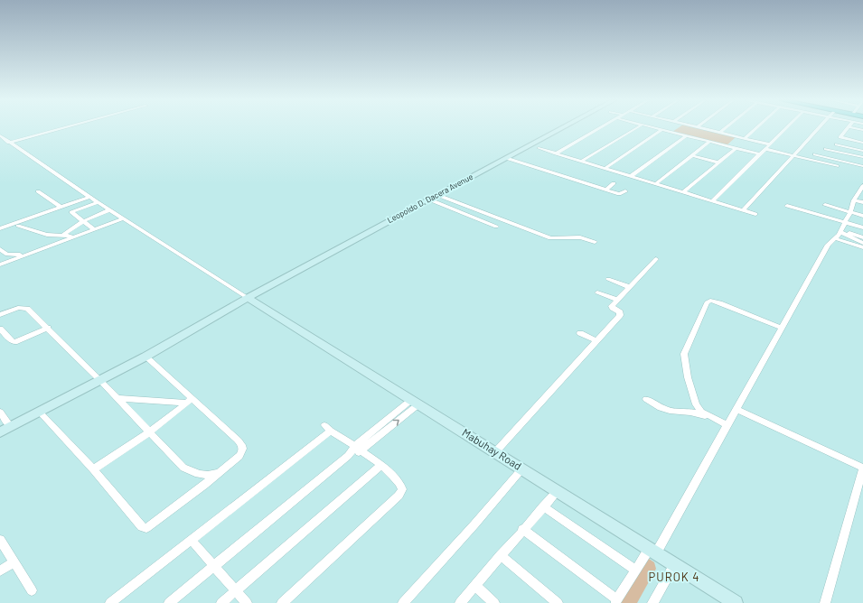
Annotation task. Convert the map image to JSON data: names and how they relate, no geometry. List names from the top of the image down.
{
  "streets": {
    "main road": ["Leopoldo D. Dacera Avenue", "Mabuhay Road"]
  },
  "crossings": [
    ["Leopoldo D. Dacera Avenue", "Mabuhay Road"]
  ],
  "districts": ["PUROK 4"]
}
